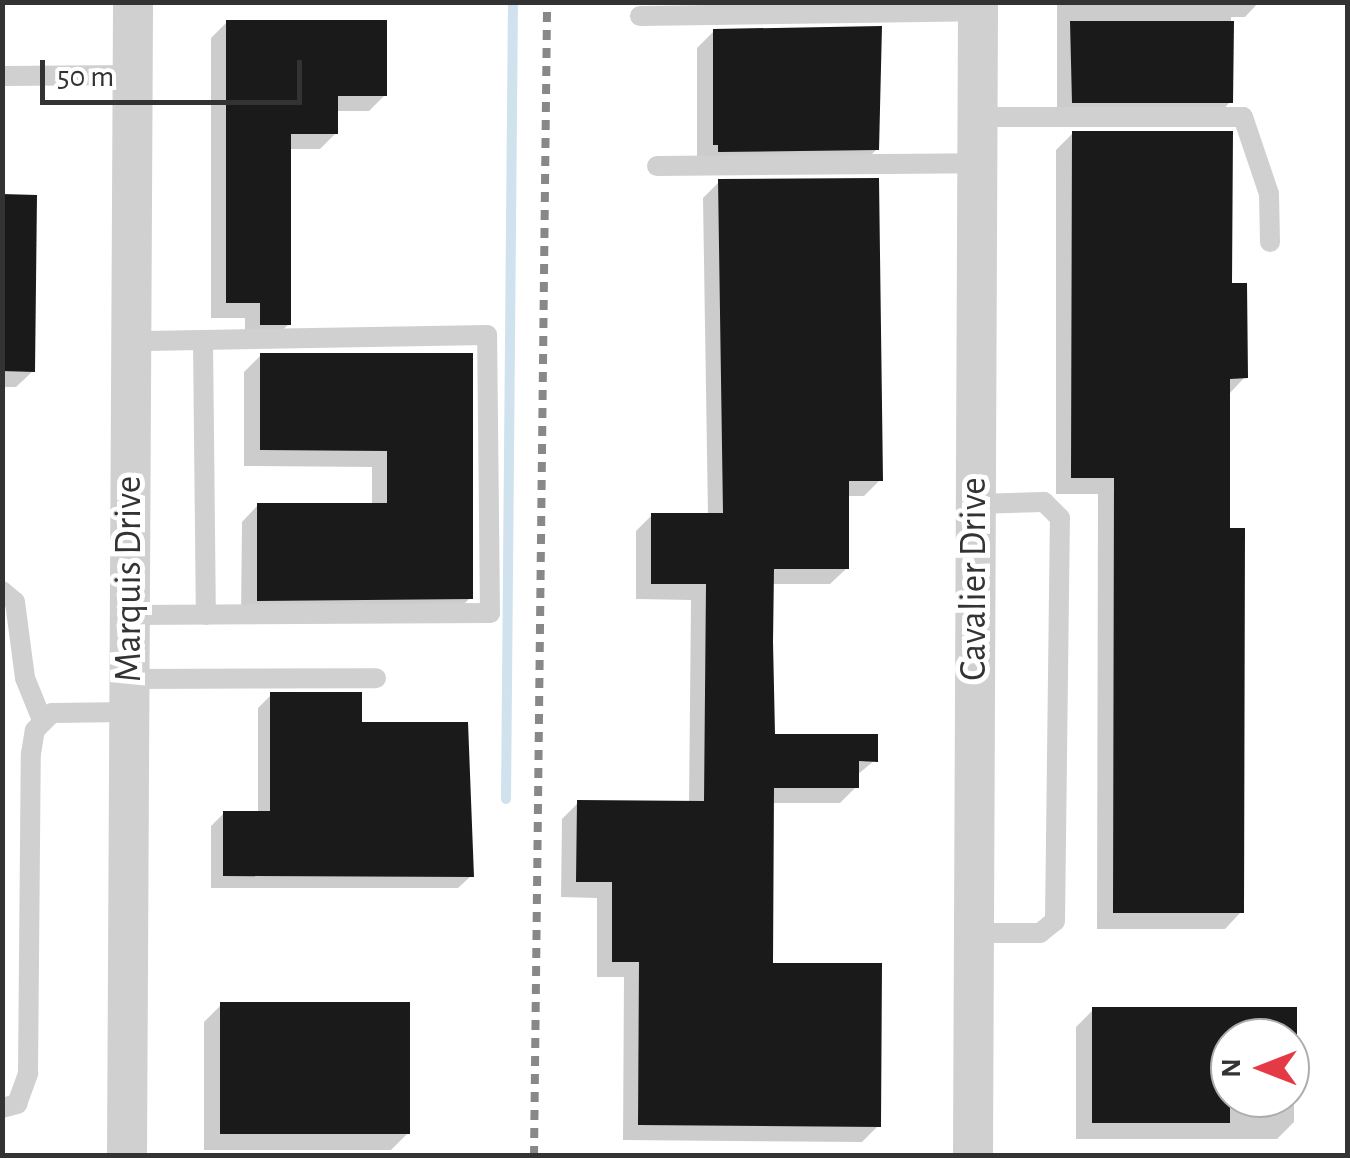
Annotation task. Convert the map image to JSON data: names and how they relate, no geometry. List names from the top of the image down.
{
  "streets": {
    "street": ["Marquis Drive", "Cavalier Drive"]
  },
  "scale_bar": "50 m",
  "north": "left"
}
